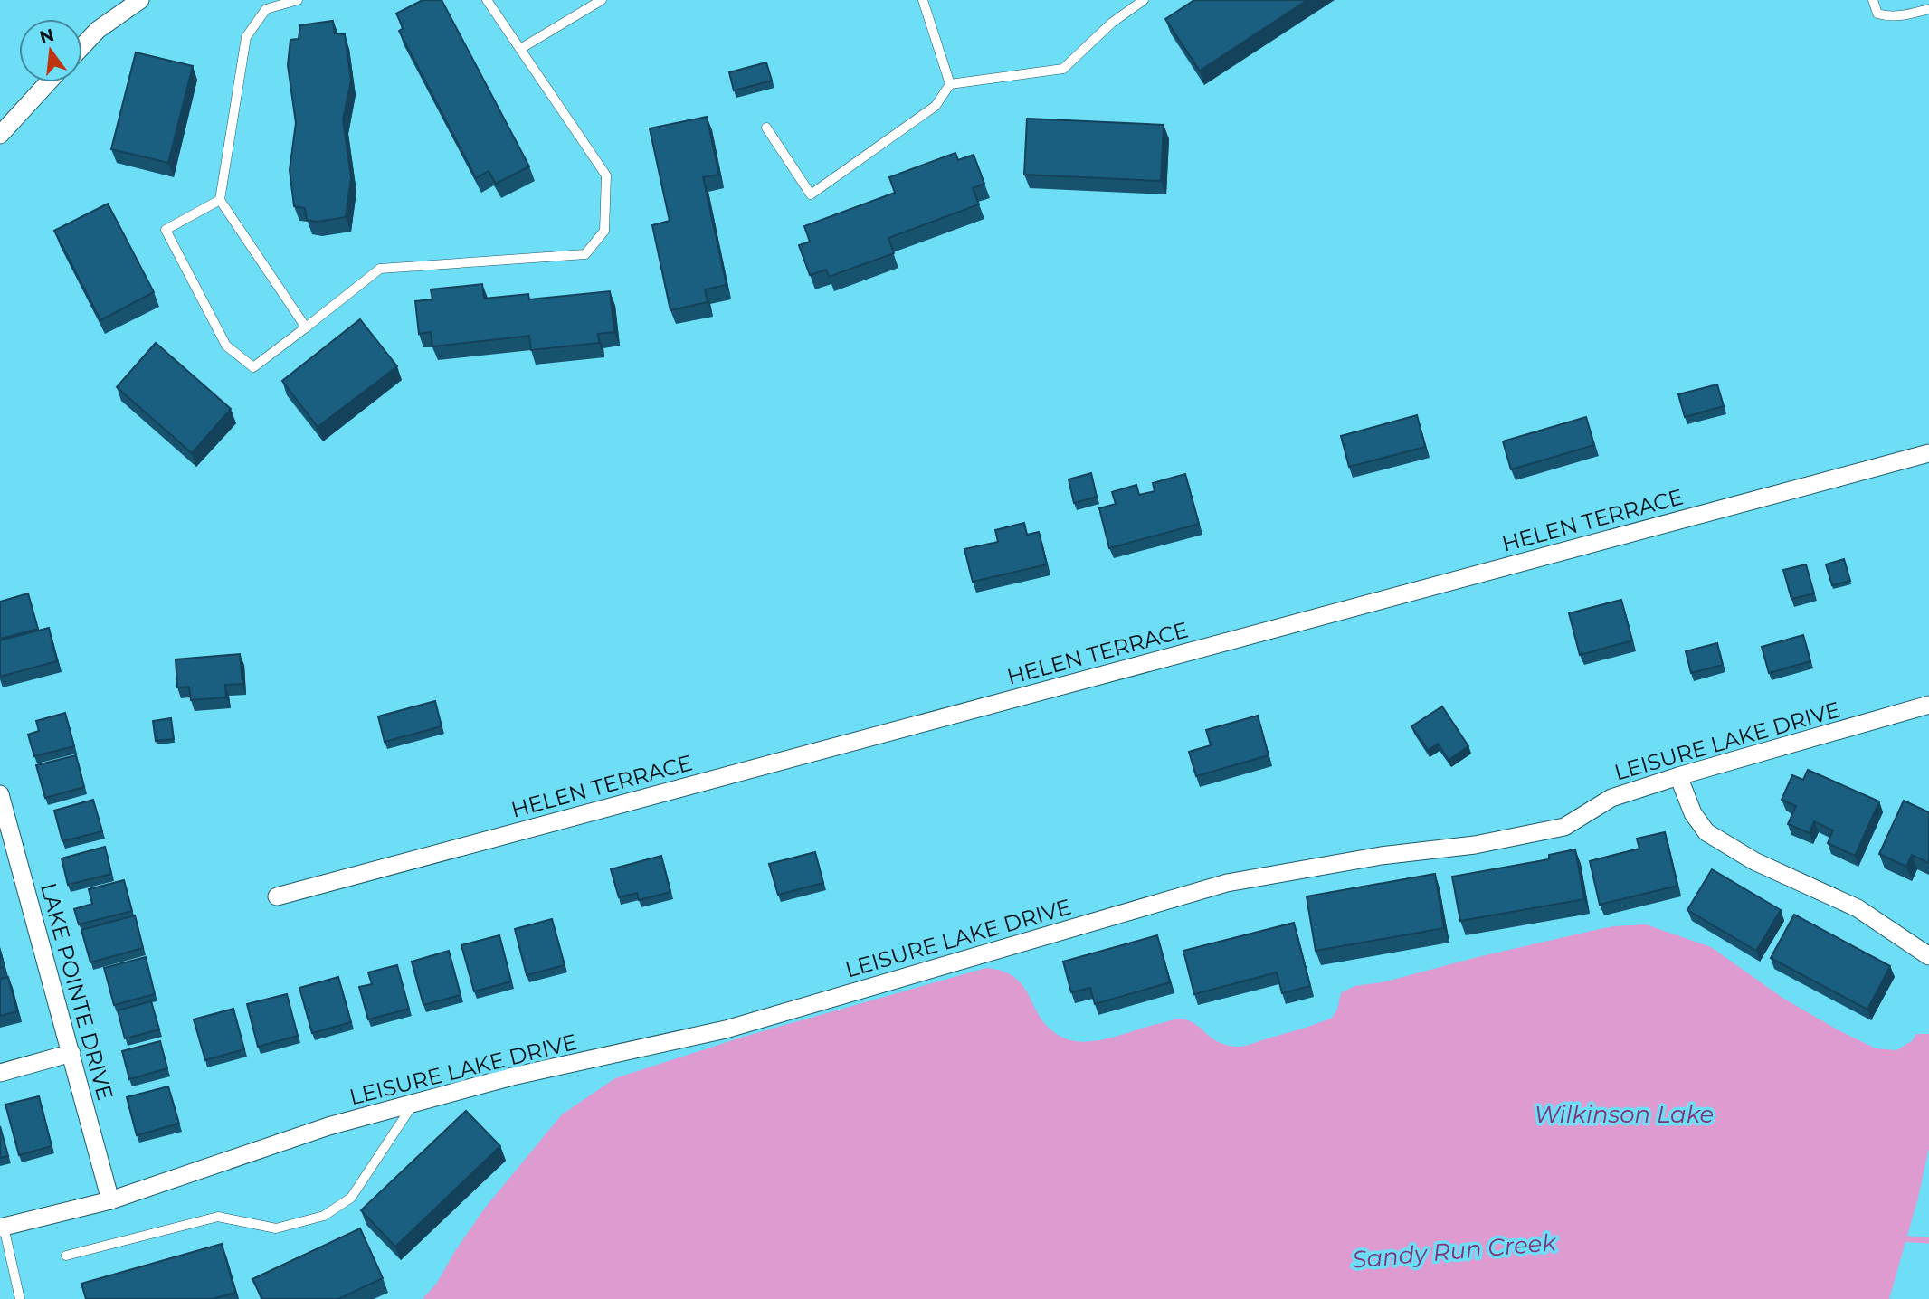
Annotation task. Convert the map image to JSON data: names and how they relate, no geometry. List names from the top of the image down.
{
  "streets": {
    "street": ["HELEN TERRACE", "LEISURE LAKE DRIVE", "LAKE POINTE DRIVE"]
  },
  "crossings": [
    ["LEISURE LAKE DRIVE", "LAKE POINTE DRIVE"]
  ],
  "water": ["Wilkinson Lake", "Sandy Run Creek"],
  "north": "top"
}
